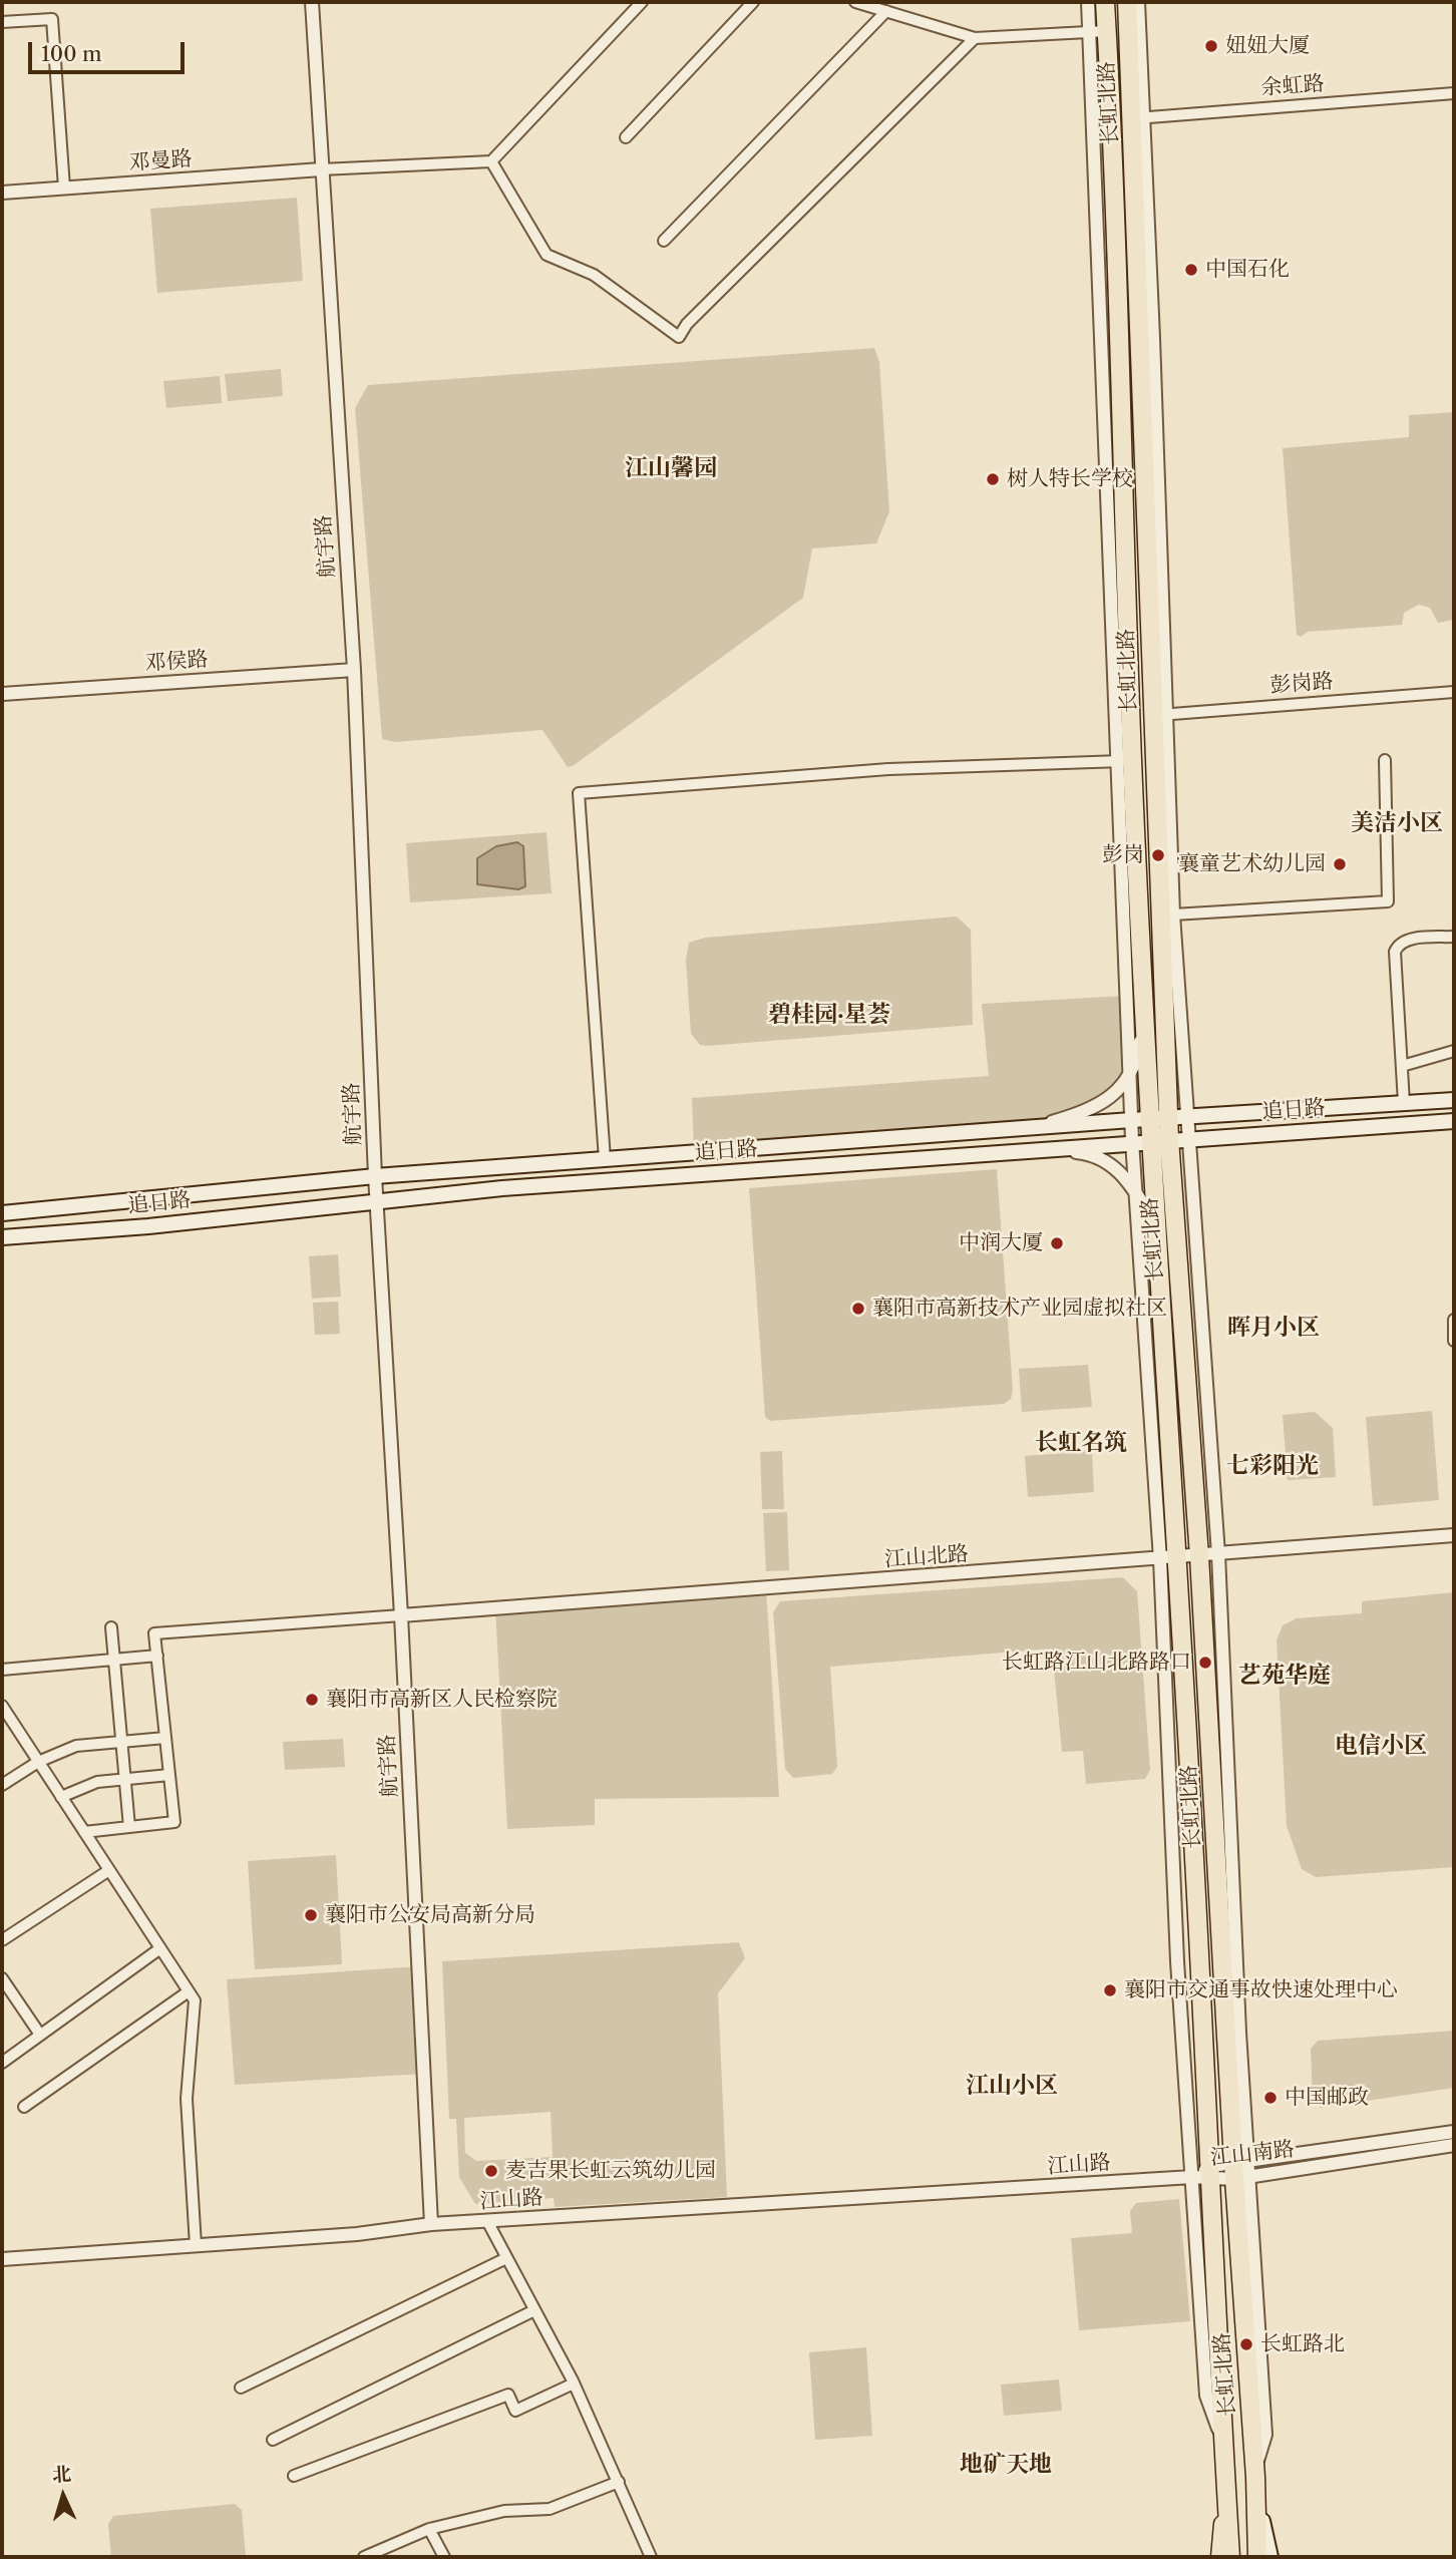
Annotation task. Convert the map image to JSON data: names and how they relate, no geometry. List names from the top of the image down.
{
  "streets": {
    "highway": ["长虹北路"],
    "main road": ["追日路"],
    "street": [
      "余虹路",
      "邓曼路",
      "航宇路",
      "邓侯路",
      "彭岗路",
      "江山北路",
      "江山南路",
      "江山路"
    ]
  },
  "crossings": [
    ["余虹路", "长虹北路"],
    ["长虹北路", "彭岗路"],
    ["长虹北路", "追日路"],
    ["长虹北路", "江山北路"],
    ["长虹北路", "江山南路"],
    ["邓曼路", "航宇路"],
    ["航宇路", "邓侯路"],
    ["航宇路", "追日路"],
    ["航宇路", "江山北路"],
    ["航宇路", "江山路"],
    ["江山南路", "江山路"]
  ],
  "districts": [
    "江山馨园",
    "美洁小区",
    "碧桂园·星荟",
    "晖月小区",
    "长虹名筑",
    "七彩阳光",
    "艺苑华庭",
    "电信小区",
    "江山小区",
    "地矿天地"
  ],
  "places": [
    "妞妞大厦",
    "中国石化",
    "树人特长学校",
    "彭岗",
    "襄童艺术幼儿园",
    "中润大厦",
    "襄阳市高新技术产业园虚拟社区",
    "长虹路江山北路路口",
    "襄阳市高新区人民检察院",
    "襄阳市公安局高新分局",
    "襄阳市交通事故快速处理中心",
    "中国邮政",
    "麦吉果长虹云筑幼儿园",
    "长虹路北"
  ],
  "scale_bar": "100 m",
  "north": "top"
}
